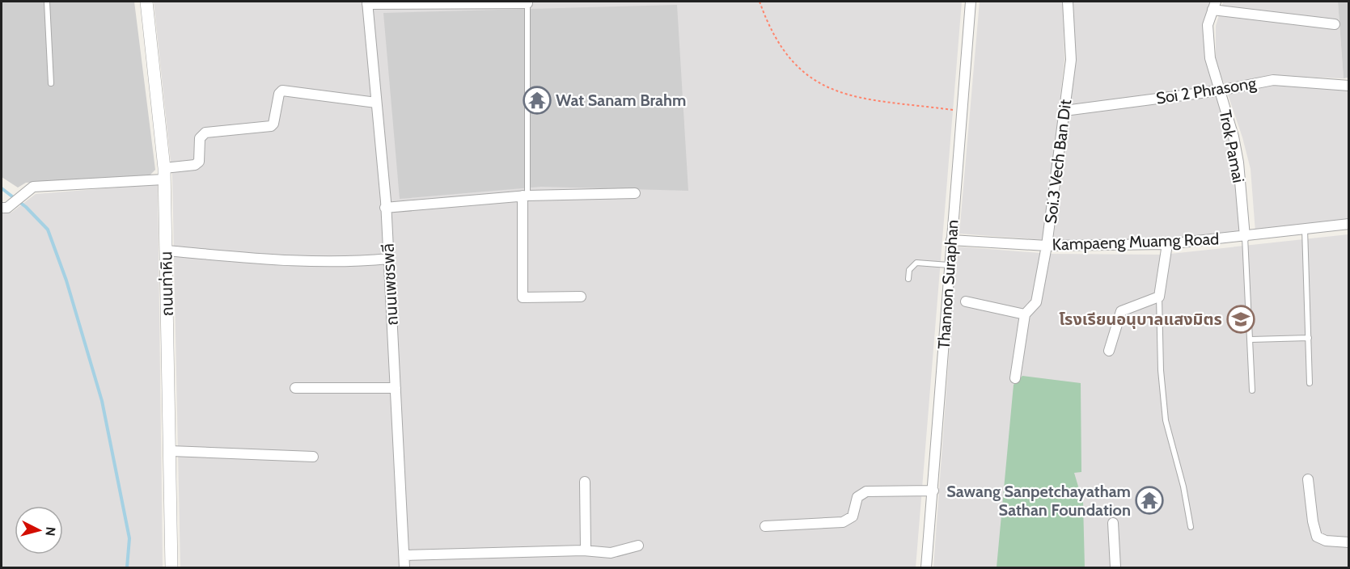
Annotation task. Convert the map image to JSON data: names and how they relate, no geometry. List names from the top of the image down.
{
  "streets": {
    "street": [
      "Soi 2 Phrasong",
      "Trok Pamai",
      "Soi.3 Vech Ban Dit",
      "Kampaeng Muamg Road",
      "ถนนท่าหิน",
      "ถนนเพชรพลี",
      "Thannon Suraphan"
    ]
  },
  "crossings": [
    ["Soi 2 Phrasong", "Trok Pamai"],
    ["Soi 2 Phrasong", "Soi.3 Vech Ban Dit"],
    ["Trok Pamai", "Kampaeng Muamg Road"],
    ["Soi.3 Vech Ban Dit", "Kampaeng Muamg Road"],
    ["Kampaeng Muamg Road", "Thannon Suraphan"]
  ],
  "places": {
    "temple": ["Wat Sanam Brahm", "Sawang Sanpetchayatham Sathan Foundation"],
    "school or university": ["โรงเรียนอนุบาลแสงมิตร"]
  },
  "north": "right"
}
